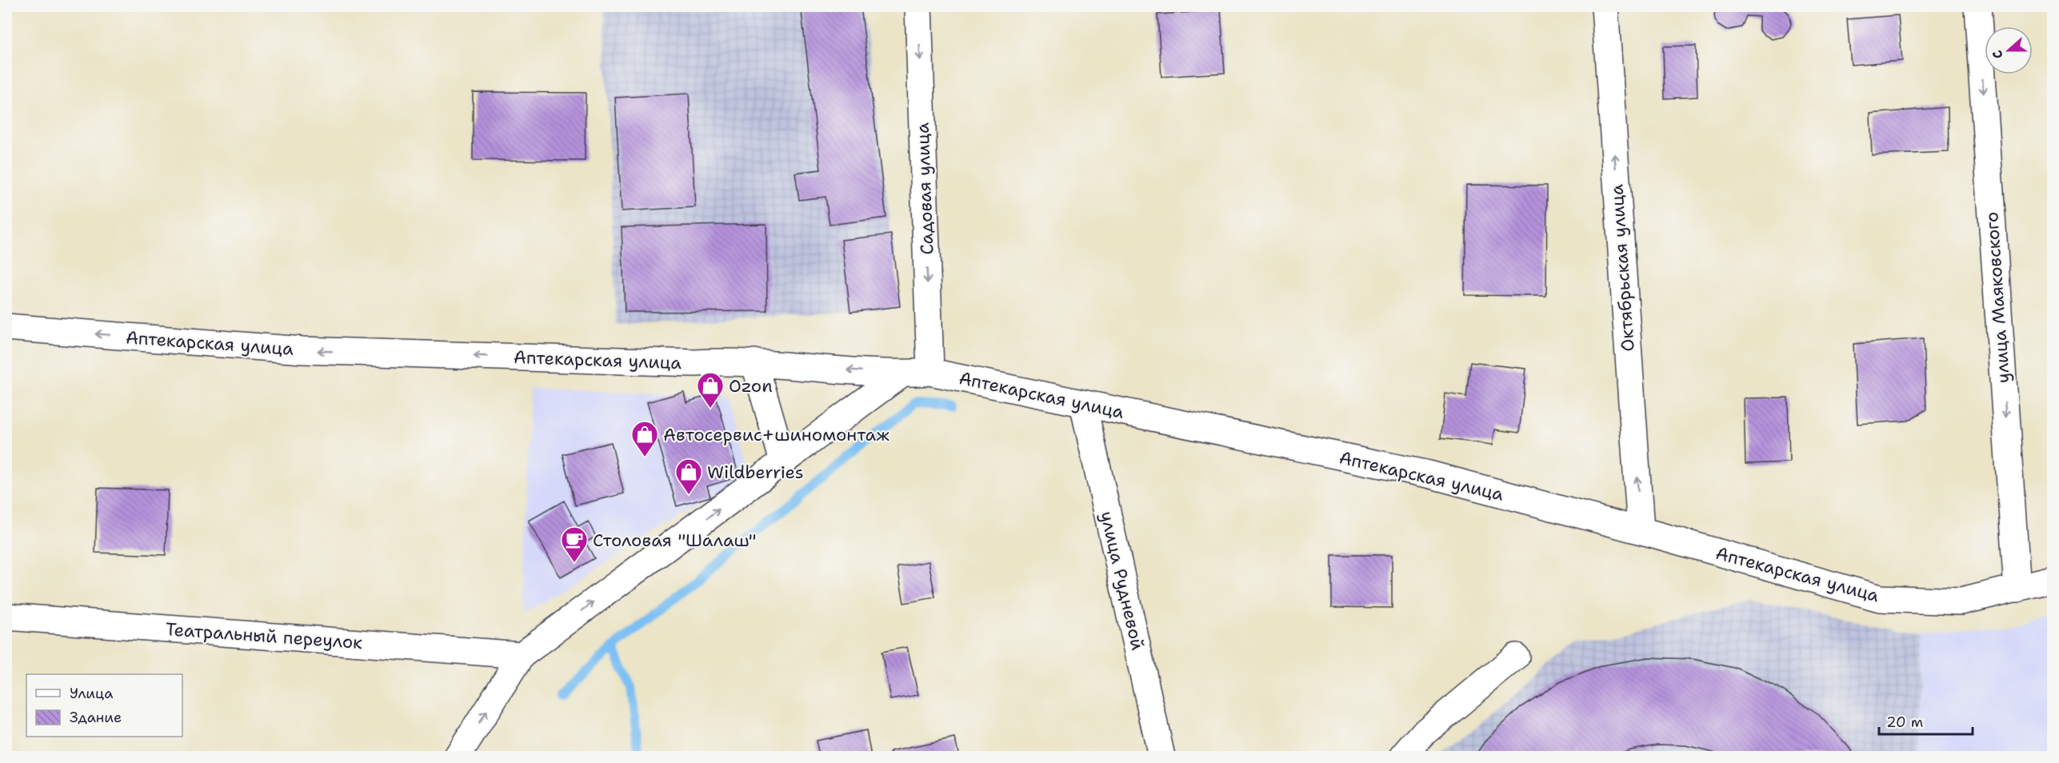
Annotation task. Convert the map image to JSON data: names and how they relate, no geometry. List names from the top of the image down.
{
  "streets": {
    "street": [
      "Садовая улица",
      "Октябрьская улица",
      "улица Маяковского",
      "Аптекарская улица",
      "улица Рудневой",
      "Театральный переулок"
    ]
  },
  "crossings": [
    ["Садовая улица", "Аптекарская улица"],
    ["Октябрьская улица", "Аптекарская улица"],
    ["улица Маяковского", "Аптекарская улица"],
    ["Аптекарская улица", "улица Рудневой"]
  ],
  "one_way": [
    "Садовая улица",
    "Октябрьская улица",
    "улица Маяковского",
    "Аптекарская улица"
  ],
  "places": {
    "shop": ["Ozon", "Автосервис+шиномонтаж", "Wildberries"],
    "cafe": ["Столовая \"Шалаш\""]
  },
  "legend": ["Улица", "Здание"],
  "scale_bar": "20 m",
  "north": "left"
}
